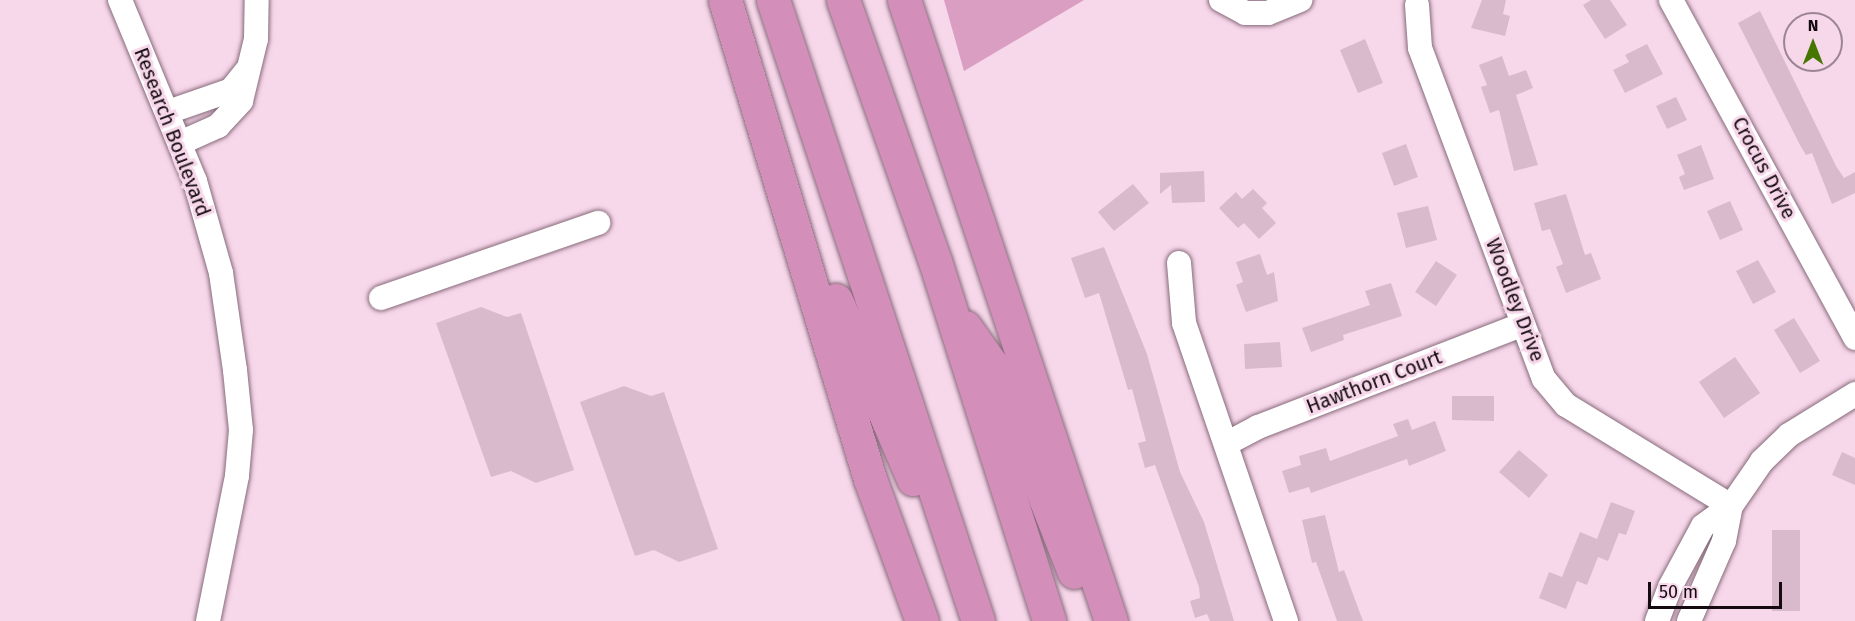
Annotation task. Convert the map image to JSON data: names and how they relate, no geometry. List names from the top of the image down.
{
  "streets": {
    "street": [
      "Research Boulevard",
      "Crocus Drive",
      "Woodley Drive",
      "Hawthorn Court"
    ]
  },
  "crossings": [
    ["Woodley Drive", "Hawthorn Court"]
  ],
  "scale_bar": "50 m",
  "north": "top"
}
